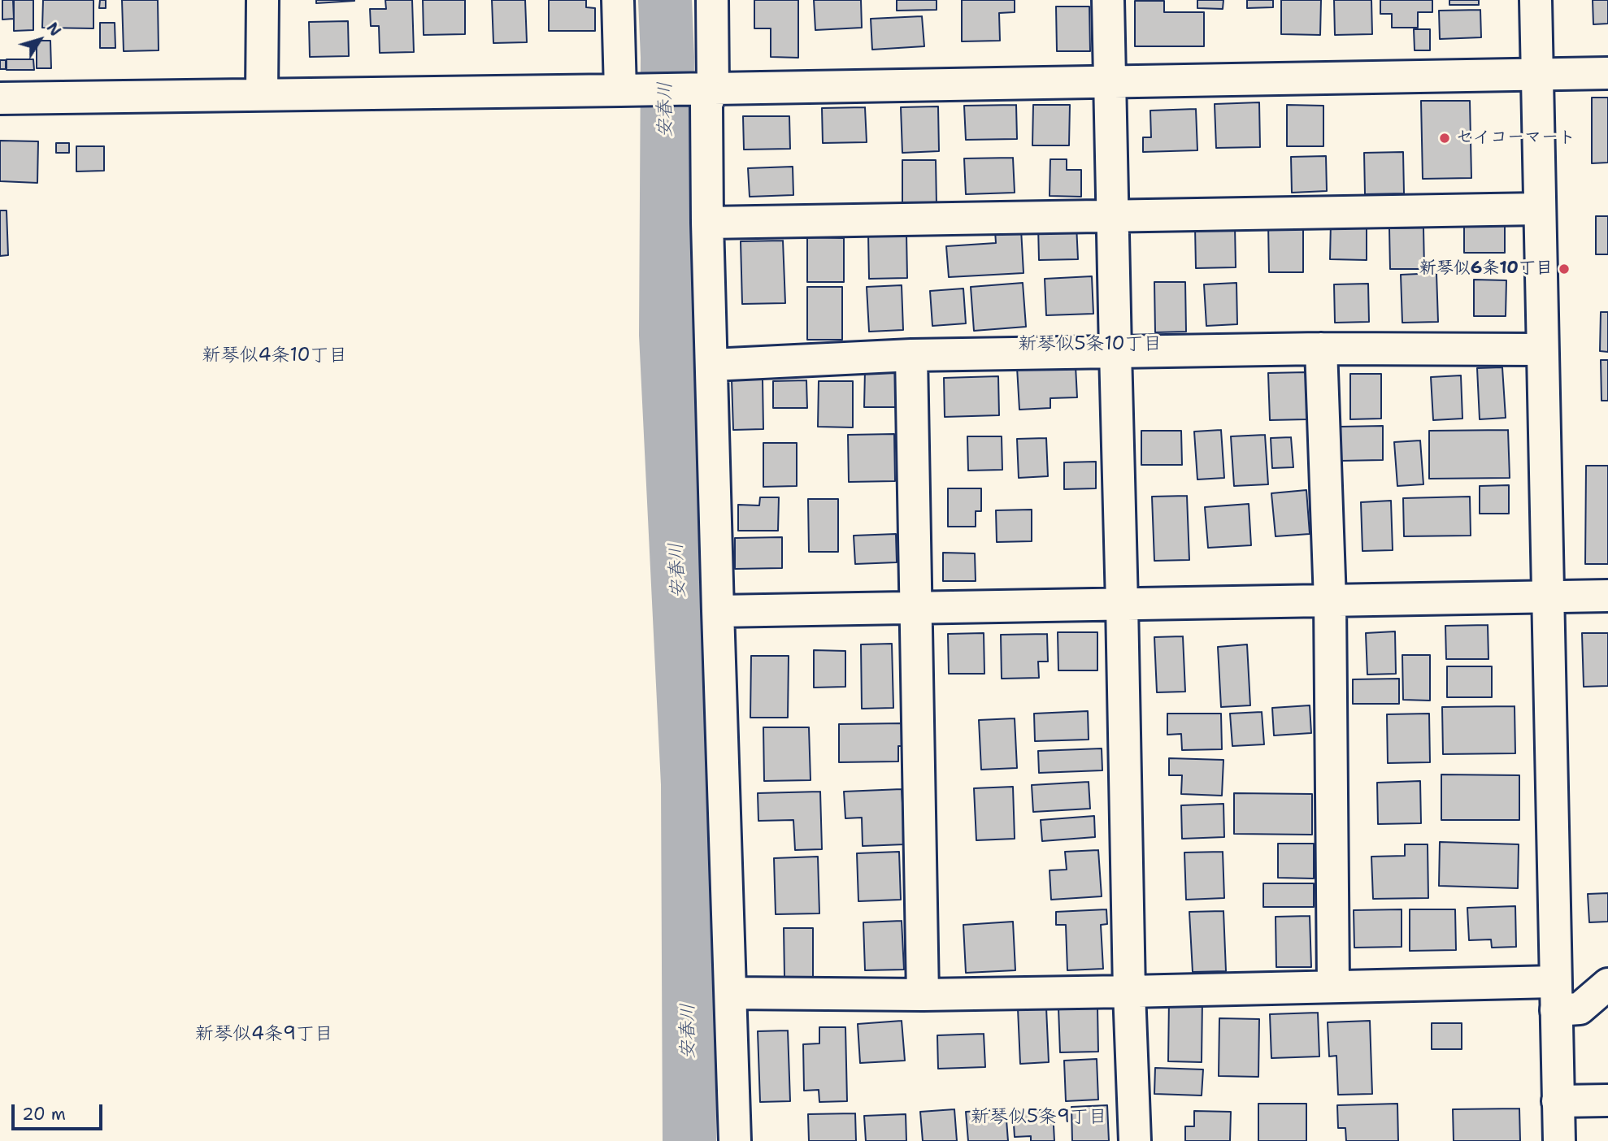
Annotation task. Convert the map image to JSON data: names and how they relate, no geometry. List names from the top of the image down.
{
  "districts": [
    "新琴似5条10丁目",
    "新琴似4条10丁目",
    "新琴似4条9丁目",
    "新琴似5条9丁目"
  ],
  "water": ["安春川"],
  "places": ["セイコーマート", "新琴似6条10丁目"],
  "scale_bar": "20 m",
  "north": "top right"
}
